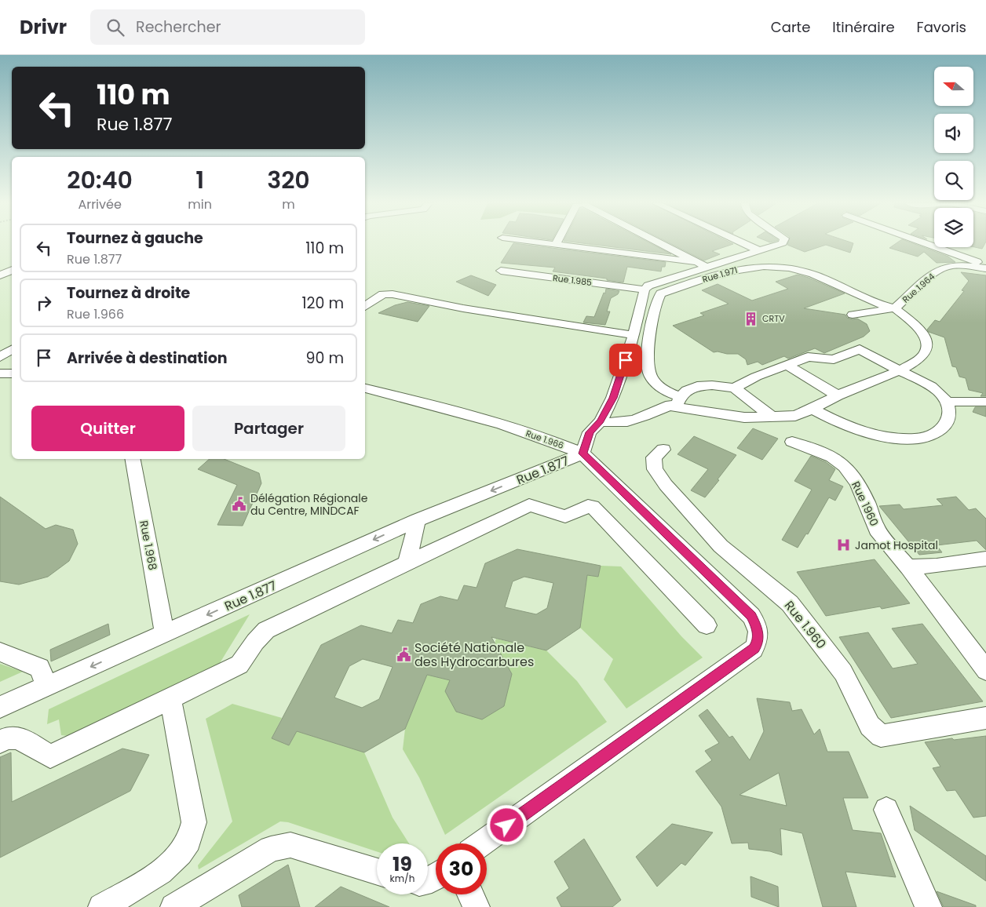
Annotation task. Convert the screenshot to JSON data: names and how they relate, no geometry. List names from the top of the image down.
{
  "streets": {
    "street": [
      "Rue 1.971",
      "Rue 1.985",
      "Rue 1.964",
      "Rue 1.966",
      "Rue 1.877",
      "Rue 1960",
      "Rue 1.968",
      "Rue 1.960"
    ]
  },
  "crossings": [
    ["Rue 1.971", "Rue 1.964"],
    ["Rue 1.966", "Rue 1.877"],
    ["Rue 1.877", "Rue 1.968"]
  ],
  "places": {
    "building": ["CRTV"],
    "public building": ["Délégation Régionale du Centre, MINDCAF", "Société Nationale des Hydrocarbures"],
    "hospital": ["Jamot Hospital"]
  },
  "north": "left",
  "page": {
    "header": "Drivr",
    "search": "Rechercher",
    "nav": ["Carte", "Itinéraire", "Favoris"],
    "turn": ["110 m", "Rue 1.877"],
    "eta": [
      "20:40",
      "Arrivée",
      "1",
      "min",
      "320",
      "m"
    ],
    "list": [
      {
        "name": "Tournez à gauche",
        "note": "Rue 1.877",
        "value": "110 m"
      },
      {
        "name": "Tournez à droite",
        "note": "Rue 1.966",
        "value": "120 m"
      },
      {
        "name": "Arrivée à destination",
        "value": "90 m"
      }
    ],
    "buttons": ["Quitter", "Partager"],
    "speed": "19 km/h",
    "limit": "30"
  }
}
